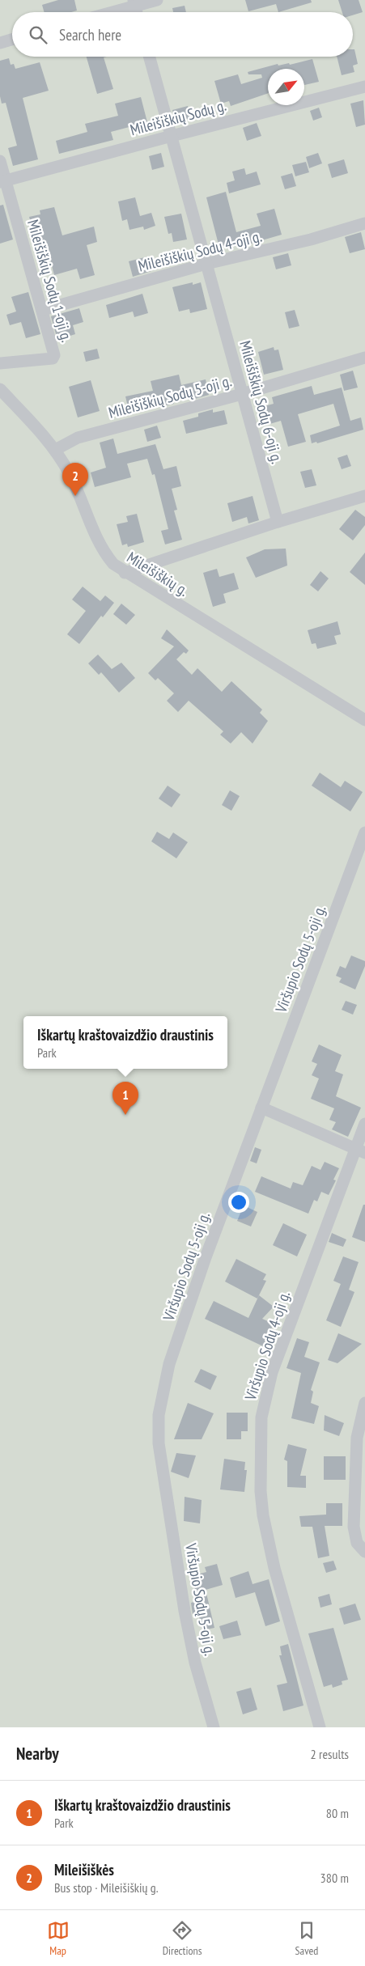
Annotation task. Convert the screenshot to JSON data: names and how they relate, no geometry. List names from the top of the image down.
{
  "streets": {
    "street": [
      "Mileišiškių Sodų g.",
      "Mileišiškių Sodų 4-oji g.",
      "Mileišiškių Sodų 1-oji g.",
      "Mileišiškių Sodų 5-oji g.",
      "Mileišiškių Sodų 6-oji g.",
      "Mileišiškių g.",
      "Viršupio Sodų 5-oji g.",
      "Viršupio Sodų 4-oji g."
    ]
  },
  "crossings": [
    ["Mileišiškių Sodų g.", "Mileišiškių Sodų 1-oji g."],
    ["Mileišiškių Sodų g.", "Mileišiškių Sodų 6-oji g."],
    ["Mileišiškių Sodų 4-oji g.", "Mileišiškių Sodų 1-oji g."],
    ["Mileišiškių Sodų 4-oji g.", "Mileišiškių Sodų 6-oji g."],
    ["Mileišiškių Sodų 5-oji g.", "Mileišiškių Sodų 6-oji g."],
    ["Mileišiškių Sodų 5-oji g.", "Mileišiškių g."]
  ],
  "north": "top right",
  "page": {
    "search": "Search here",
    "pins": ["2", "1"],
    "popup": ["Iškartų kraštovaizdžio draustinis", "Park"],
    "heading": ["Nearby", "2 results"],
    "list": [
      {
        "mark": "1",
        "name": "Iškartų kraštovaizdžio draustinis",
        "note": "Park",
        "value": "80 m"
      },
      {
        "mark": "2",
        "name": "Mileišiškės",
        "note": "Bus stop · Mileišiškių g.",
        "value": "380 m"
      }
    ],
    "nav": ["Map", "Directions", "Saved"]
  }
}
